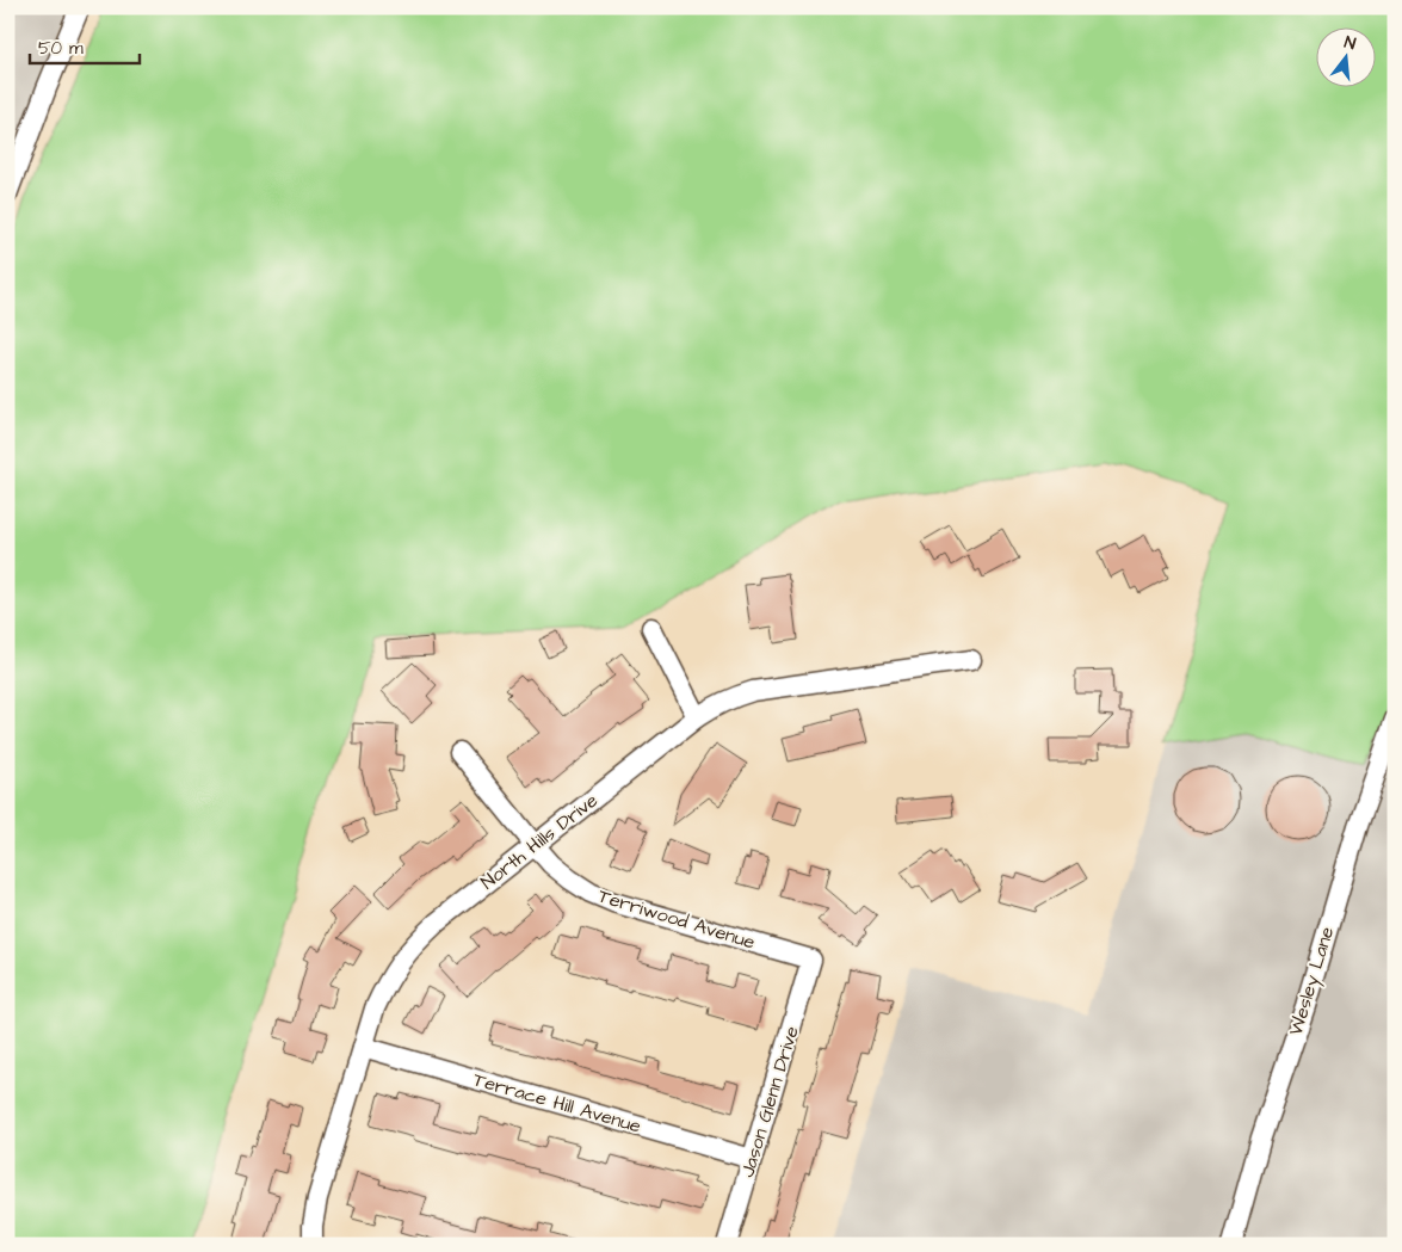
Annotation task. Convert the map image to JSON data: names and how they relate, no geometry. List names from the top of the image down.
{
  "streets": {
    "street": [
      "North Hills Drive",
      "Terriwood Avenue",
      "Wesley Lane",
      "Jason Glenn Drive",
      "Terrace Hill Avenue"
    ]
  },
  "crossings": [
    ["North Hills Drive", "Terriwood Avenue"],
    ["North Hills Drive", "Terrace Hill Avenue"],
    ["Terriwood Avenue", "Jason Glenn Drive"],
    ["Jason Glenn Drive", "Terrace Hill Avenue"]
  ],
  "scale_bar": "50 m",
  "north": "top"
}
